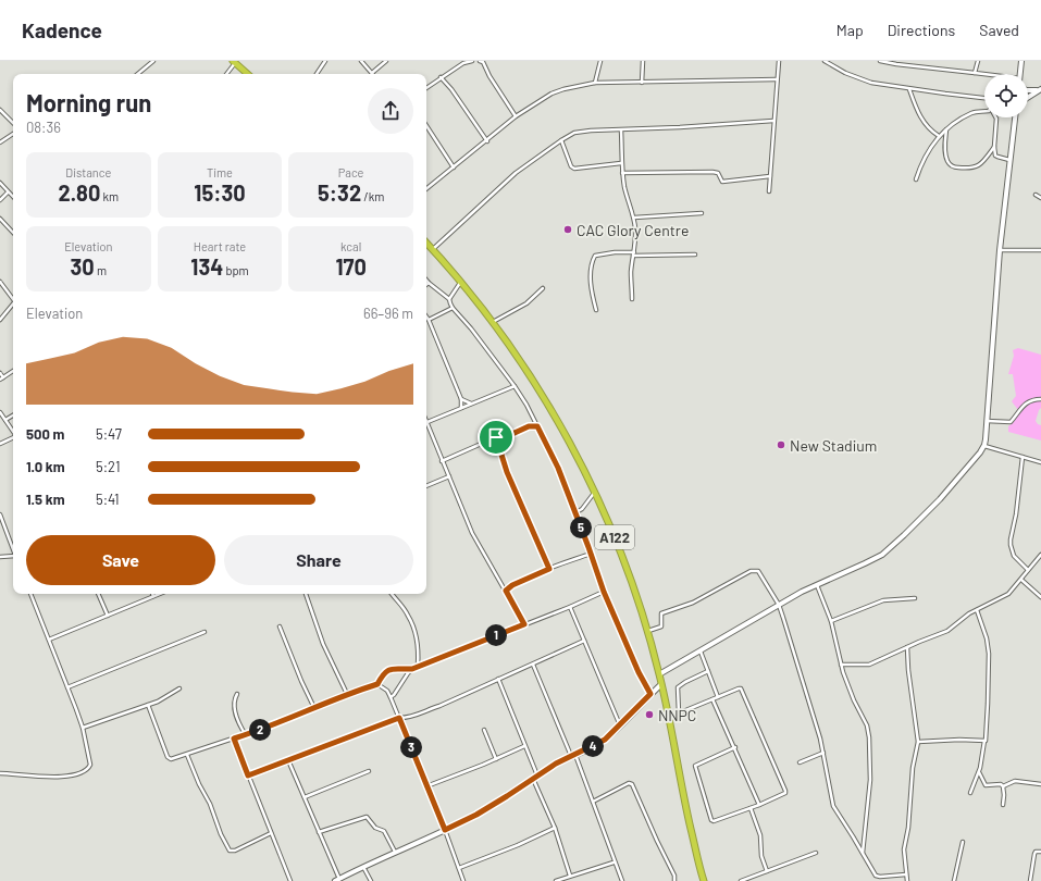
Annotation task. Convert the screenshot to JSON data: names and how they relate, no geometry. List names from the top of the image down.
{
  "streets": {
    "highway": ["A122"]
  },
  "places": ["CAC Glory Centre", "New Stadium", "NNPC"],
  "page": {
    "header": "Kadence",
    "nav": ["Map", "Directions", "Saved"],
    "heading": ["Morning run", "08:36"],
    "stats": [
      ["Distance", "2.80 km"],
      ["Time", "15:30"],
      ["Pace", "5:32 /km"],
      ["Elevation", "30 m"],
      ["Heart rate", "134 bpm"],
      ["kcal", "170"]
    ],
    "chart": ["Elevation", "66–96 m"],
    "list": [
      {
        "name": "500 m",
        "note": "5:47"
      },
      {
        "name": "1.0 km",
        "note": "5:21"
      },
      {
        "name": "1.5 km",
        "note": "5:41"
      }
    ],
    "pins": [
      "5",
      "1",
      "2",
      "4",
      "3"
    ],
    "buttons": ["Save", "Share"]
  }
}
